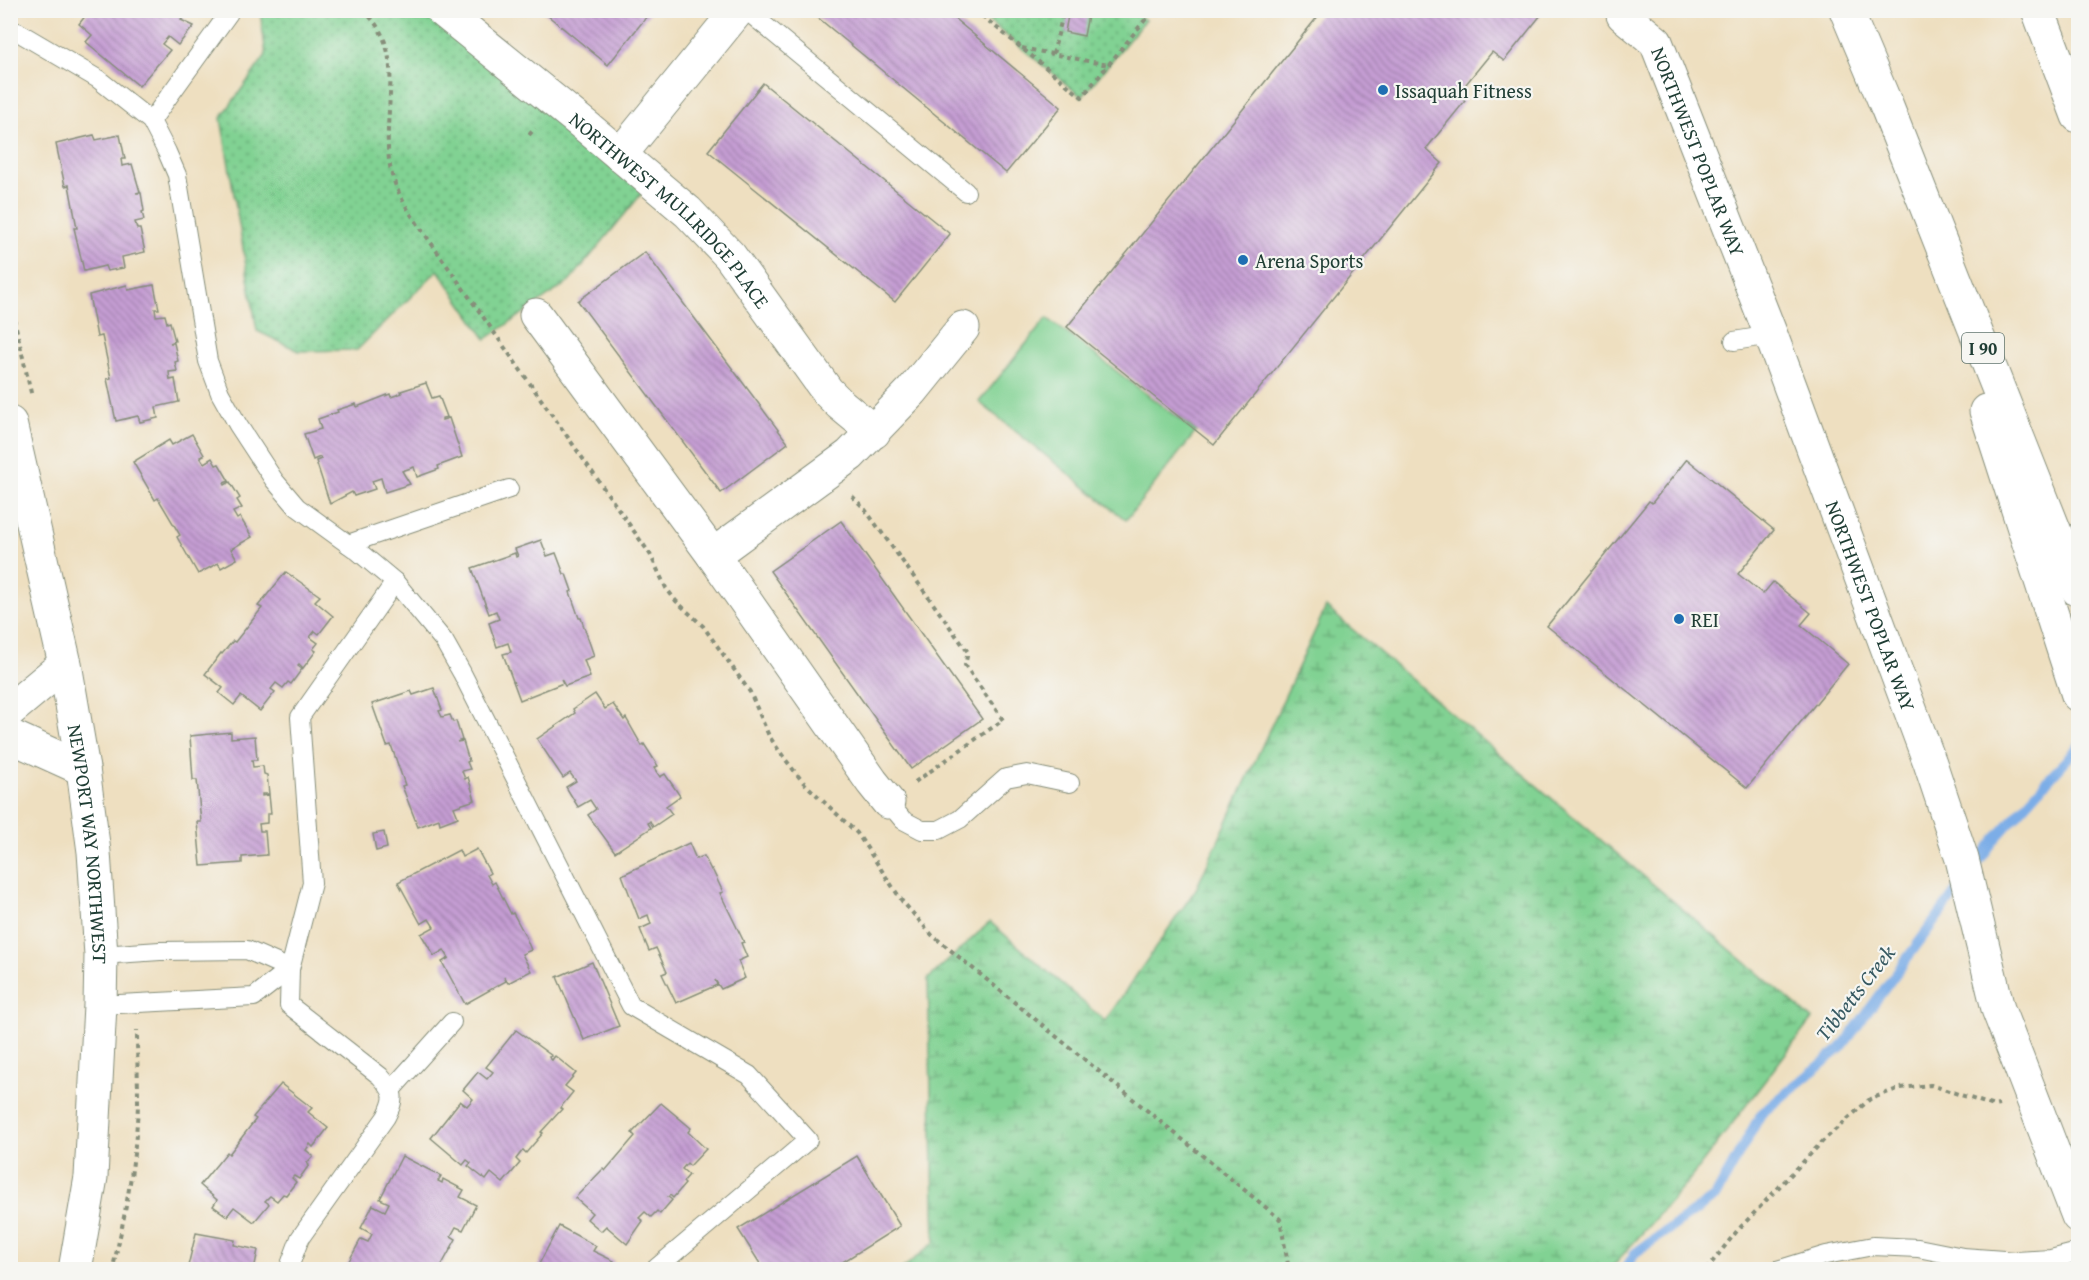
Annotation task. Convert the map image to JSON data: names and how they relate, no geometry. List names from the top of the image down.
{
  "streets": {
    "main road": [
      "NORTHWEST POPLAR WAY",
      "NORTHWEST MULLRIDGE PLACE",
      "I 90",
      "NEWPORT WAY NORTHWEST"
    ]
  },
  "water": ["Tibbetts Creek"],
  "places": ["Issaquah Fitness", "Arena Sports", "REI"]
}
